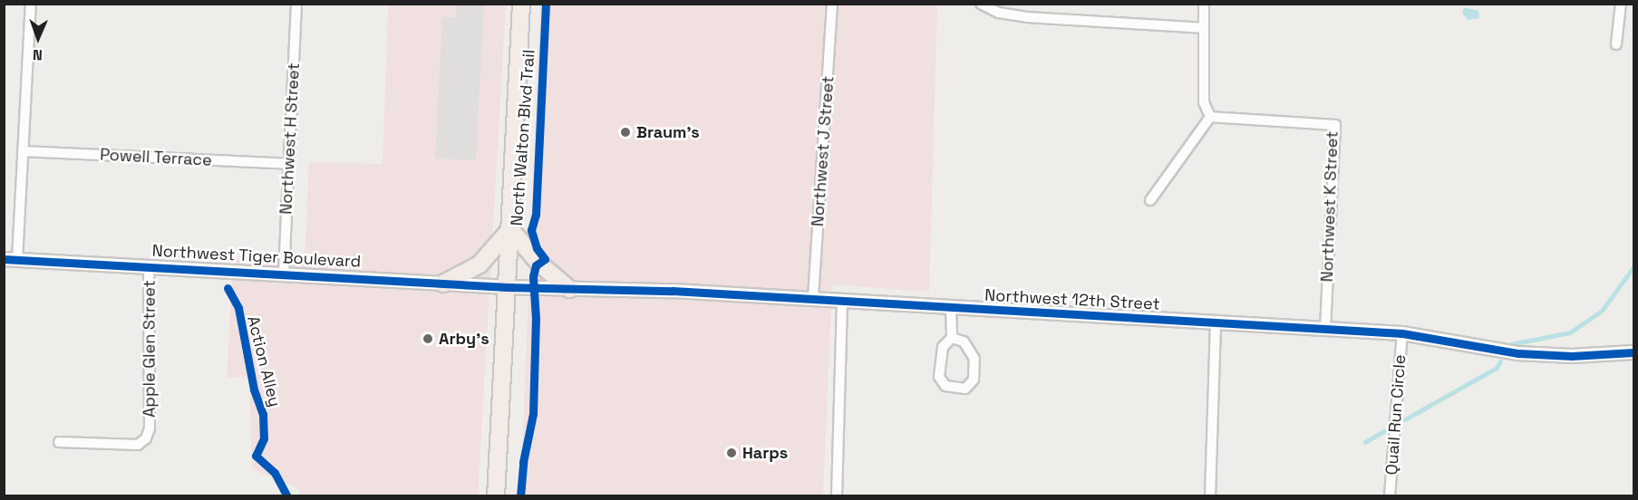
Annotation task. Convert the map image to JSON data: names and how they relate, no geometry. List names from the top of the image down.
{
  "streets": {
    "street": [
      "Northwest H Street",
      "Northwest J Street",
      "Powell Terrace",
      "Northwest K Street",
      "Northwest Tiger Boulevard",
      "Northwest 12th Street",
      "Apple Glen Street",
      "Quail Run Circle"
    ],
    "cycle path": ["North Walton Blvd Trail", "Action Alley"]
  },
  "crossings": [
    ["Northwest H Street", "Powell Terrace"],
    ["Northwest H Street", "Northwest Tiger Boulevard"],
    ["Northwest J Street", "Northwest 12th Street"],
    ["Northwest K Street", "Northwest 12th Street"],
    ["Northwest Tiger Boulevard", "Northwest 12th Street"],
    ["Northwest Tiger Boulevard", "Apple Glen Street"],
    ["Northwest 12th Street", "Quail Run Circle"]
  ],
  "places": ["Braum's", "Arby's", "Harps"],
  "north": "bottom"
}
